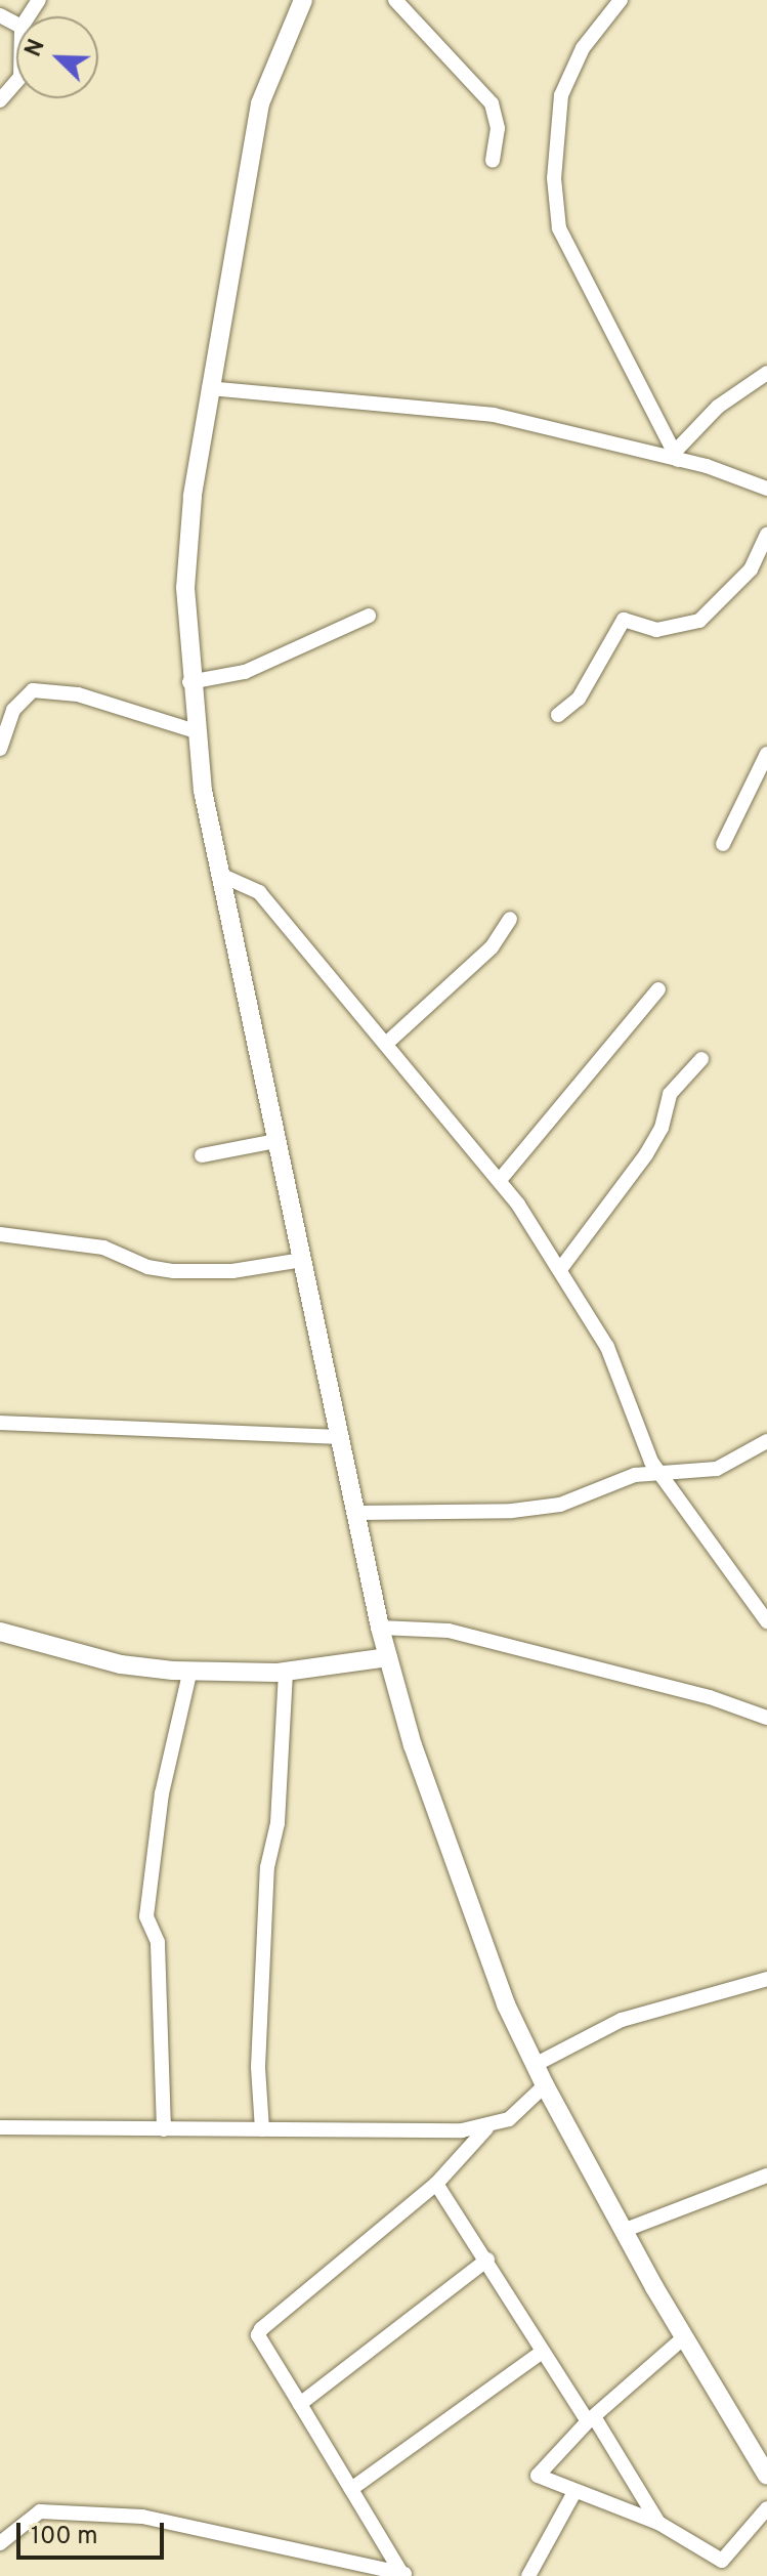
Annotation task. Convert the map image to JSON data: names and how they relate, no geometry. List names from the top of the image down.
{
  "scale_bar": "100 m",
  "north": "top left"
}
